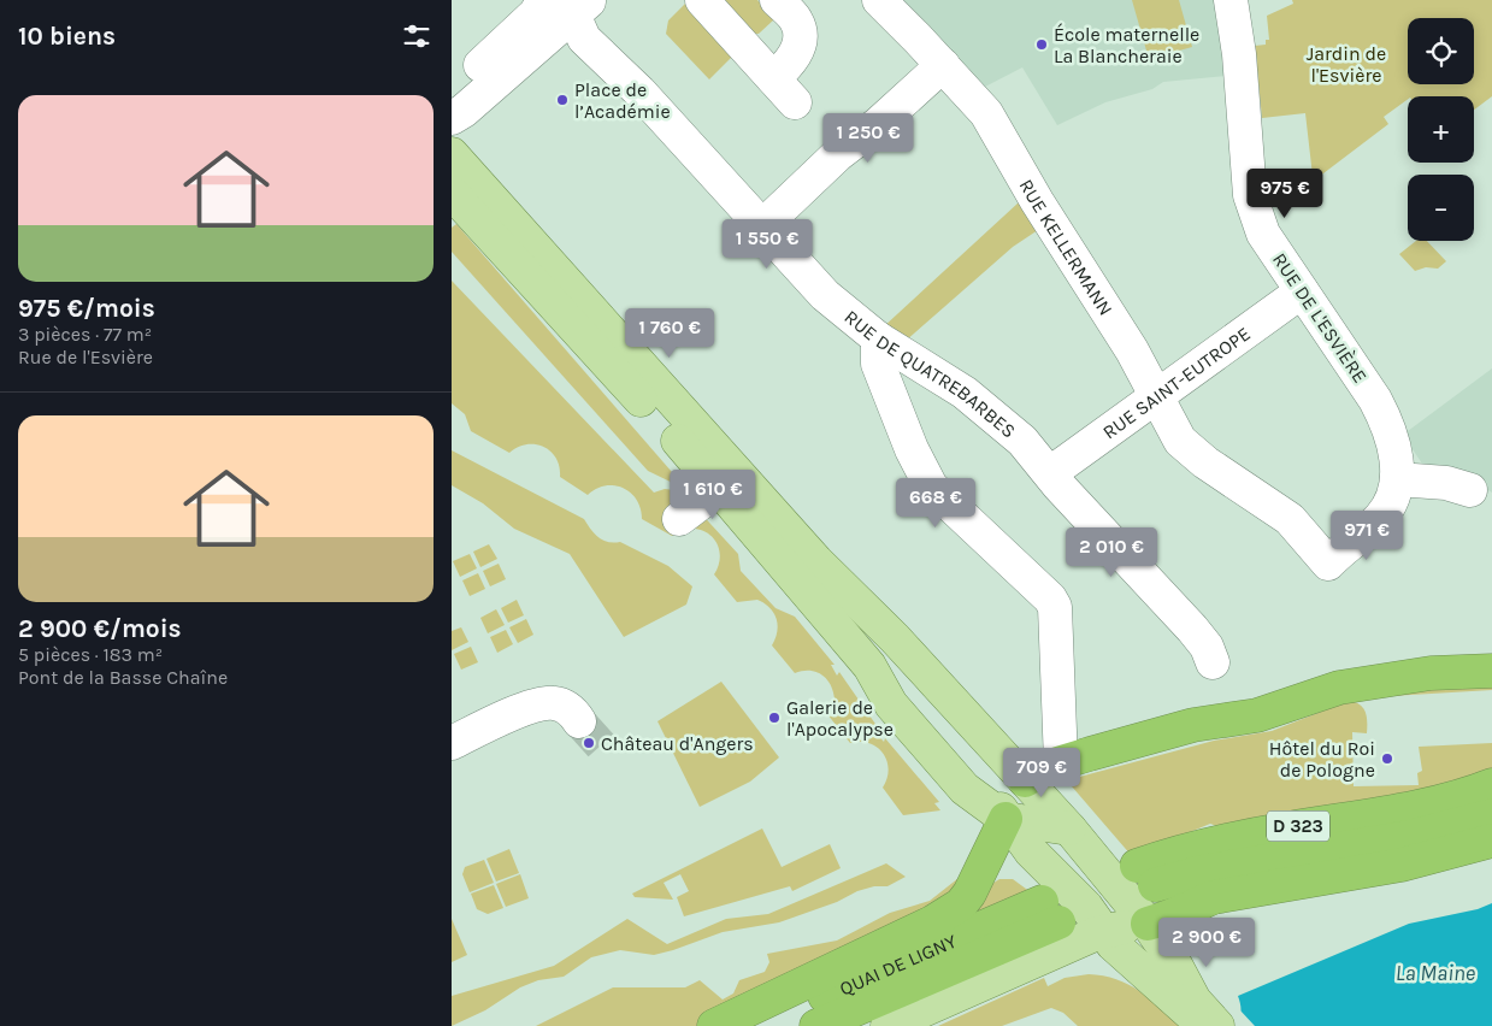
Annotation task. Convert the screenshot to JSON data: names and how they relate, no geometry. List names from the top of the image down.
{
  "streets": {
    "highway": ["D 323", "QUAI DE LIGNY"],
    "street": [
      "RUE KELLERMANN",
      "RUE DE L'ESVIÈRE",
      "RUE DE QUATREBARBES",
      "RUE SAINT-EUTROPE"
    ]
  },
  "crossings": [
    ["RUE KELLERMANN", "RUE DE L'ESVIÈRE"],
    ["RUE KELLERMANN", "RUE SAINT-EUTROPE"],
    ["RUE DE L'ESVIÈRE", "RUE SAINT-EUTROPE"],
    ["RUE DE QUATREBARBES", "RUE SAINT-EUTROPE"]
  ],
  "water": ["La Maine"],
  "parks": ["Jardin de l'Esvière"],
  "places": [
    "École maternelle La Blancheraie",
    "Place de l’Académie",
    "Galerie de l'Apocalypse",
    "Château d'Angers",
    "Hôtel du Roi de Pologne"
  ],
  "page": {
    "heading": "10 biens",
    "map_buttons": ["+", "−"],
    "list": [
      {
        "name": "975 €/mois",
        "note": "3 pièces · 77 m² · Rue de l'Esvière"
      },
      {
        "name": "2 900 €/mois",
        "note": "5 pièces · 183 m² · Pont de la Basse Chaîne"
      }
    ],
    "price": [
      "1 250 €",
      "975 €",
      "1 550 €",
      "1 760 €",
      "1 610 €",
      "668 €",
      "971 €",
      "2 010 €",
      "709 €",
      "2 900 €"
    ]
  }
}
